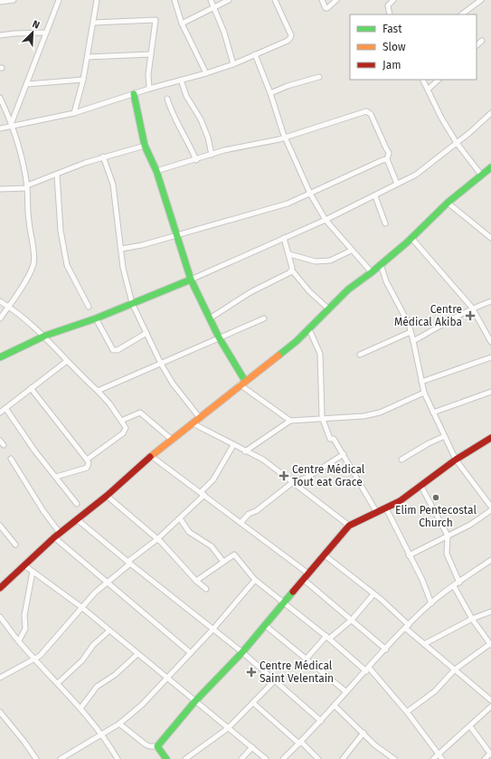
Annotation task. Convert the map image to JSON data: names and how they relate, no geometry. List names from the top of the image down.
{
  "places": {
    "health": ["Centre Médical Akiba", "Centre Médical Tout eat Grace", "Centre Médical Saint Velentain"],
    "other": ["Elim Pentecostal Church"]
  },
  "legend": ["Fast", "Slow", "Jam"],
  "north": "top right"
}
